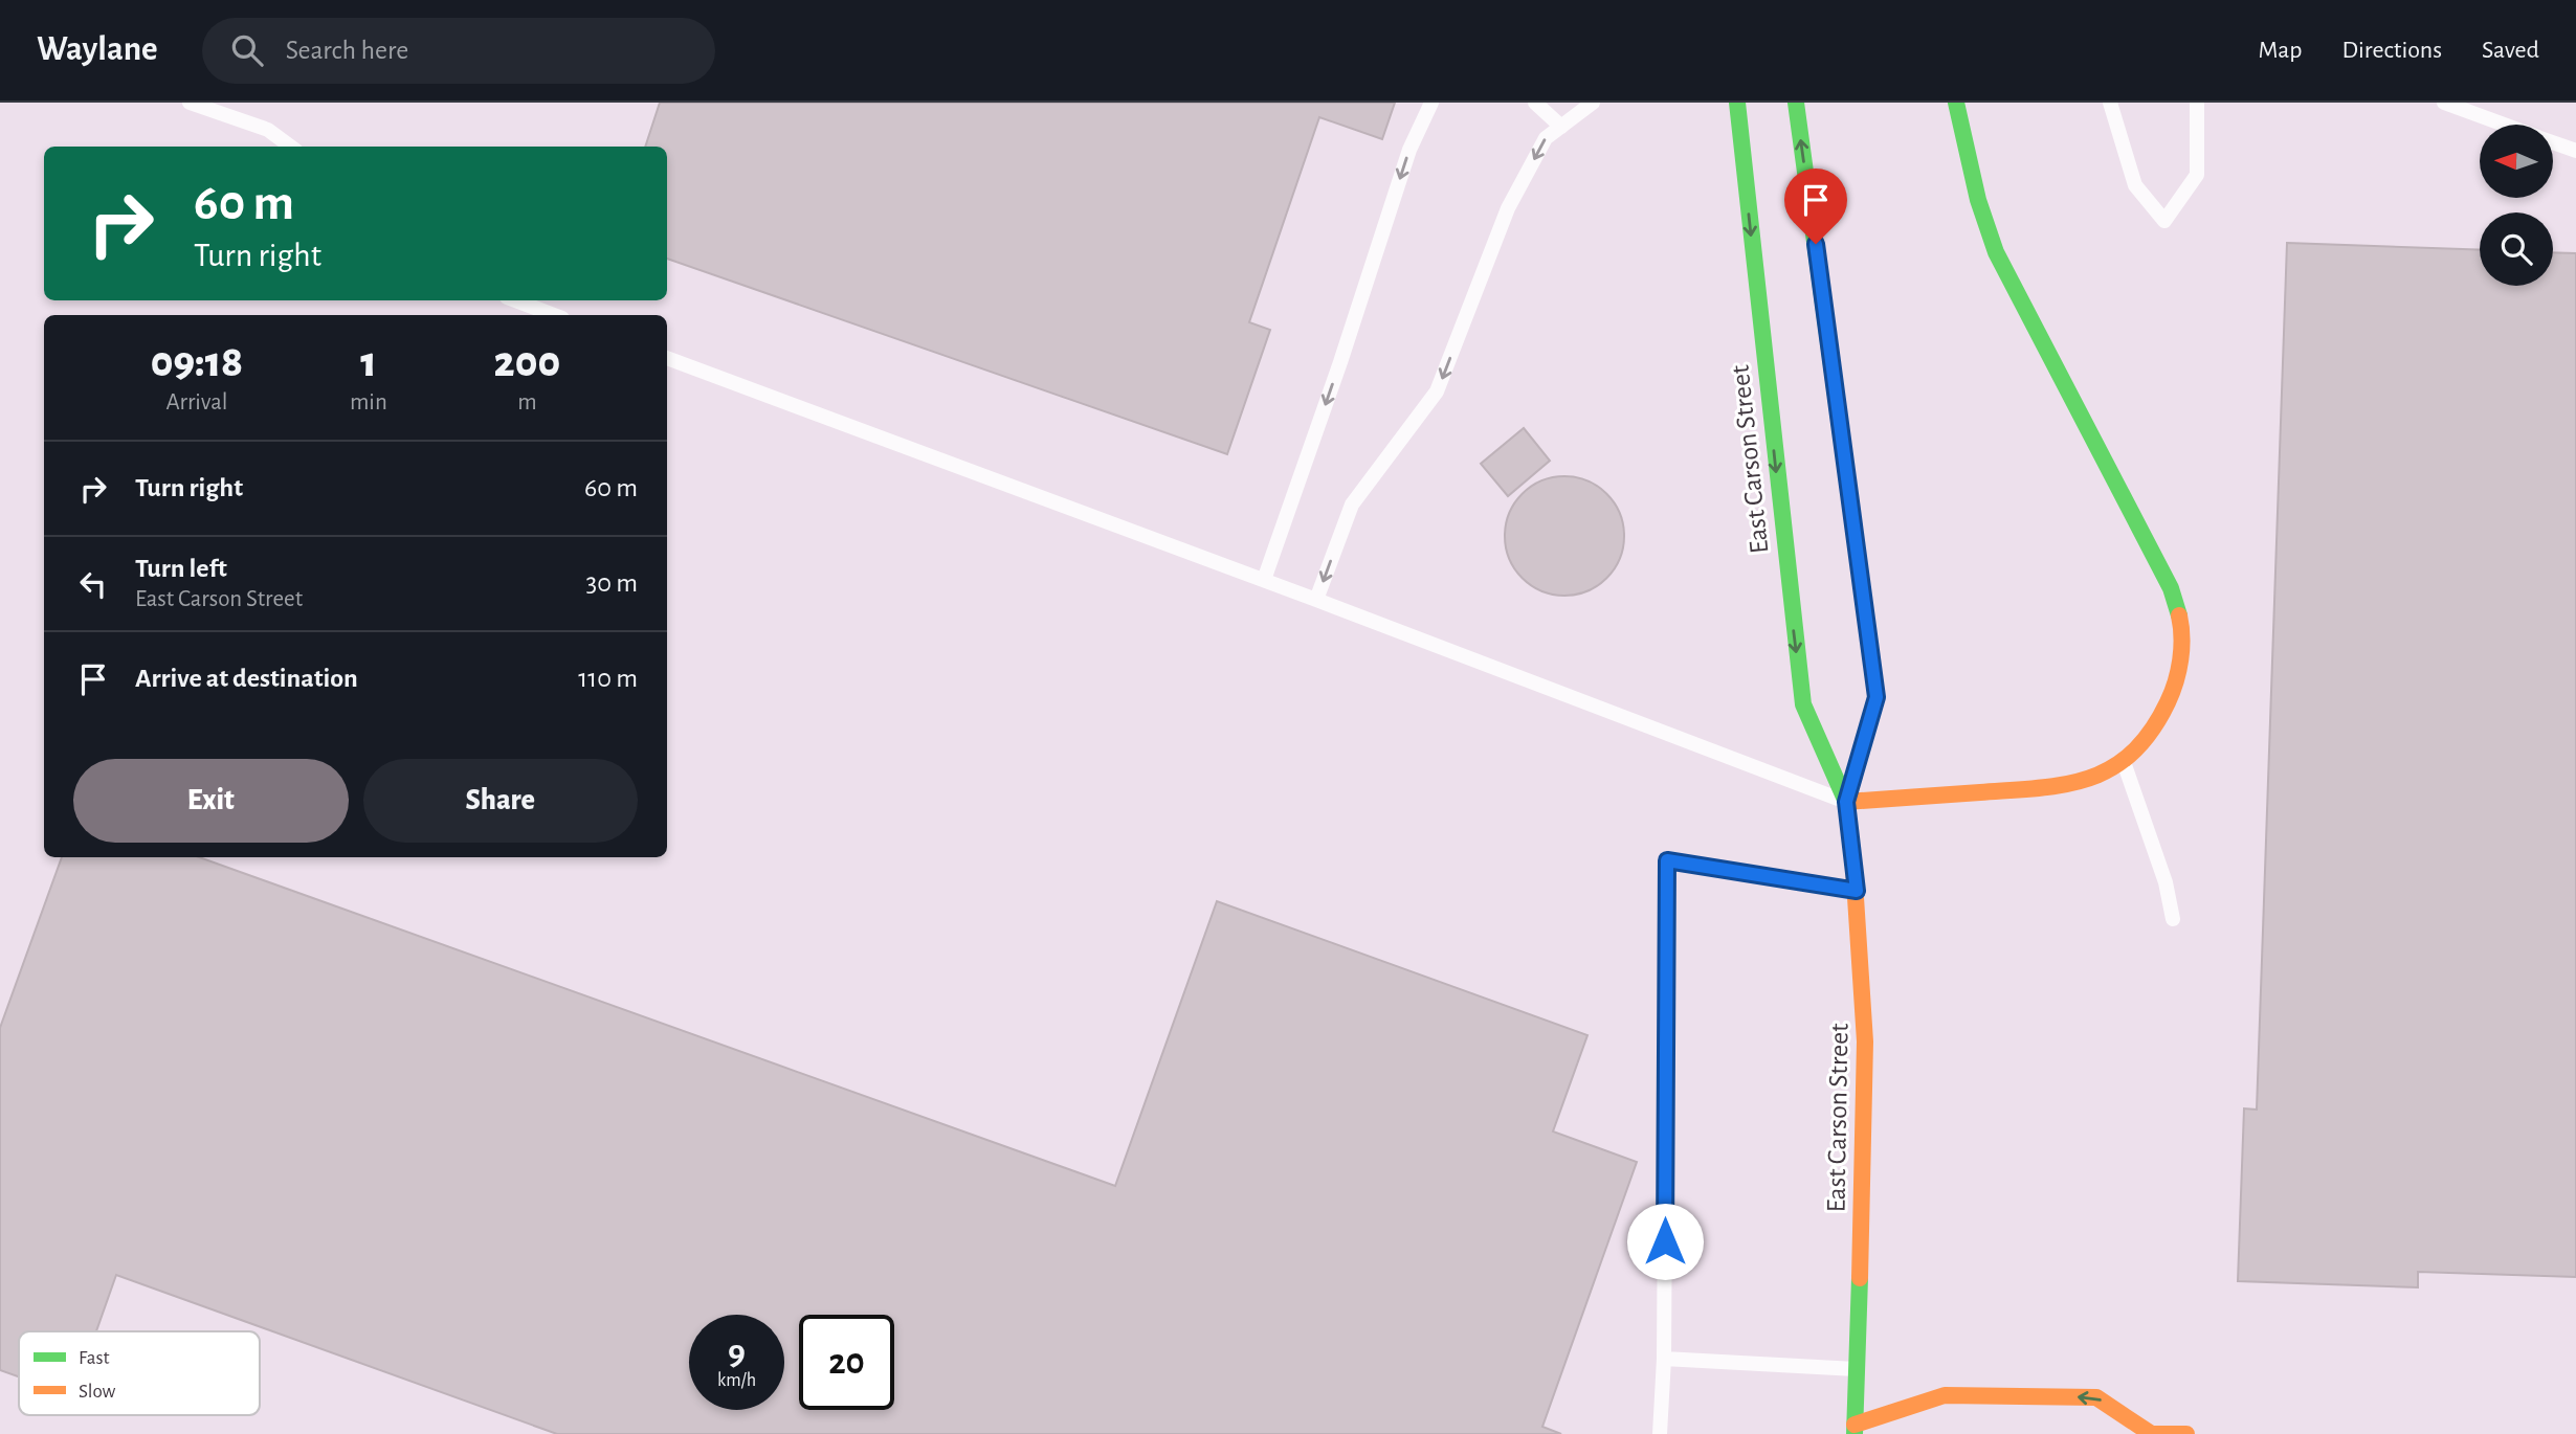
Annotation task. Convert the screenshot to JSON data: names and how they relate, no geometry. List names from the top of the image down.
{
  "streets": {
    "main road": ["East Carson Street"]
  },
  "legend": ["Fast", "Slow"],
  "north": "left",
  "page": {
    "header": "Waylane",
    "search": "Search here",
    "nav": ["Map", "Directions", "Saved"],
    "turn": ["60 m", "Turn right"],
    "eta": [
      "09:18",
      "Arrival",
      "1",
      "min",
      "200",
      "m"
    ],
    "list": [
      {
        "name": "Turn right",
        "value": "60 m"
      },
      {
        "name": "Turn left",
        "note": "East Carson Street",
        "value": "30 m"
      },
      {
        "name": "Arrive at destination",
        "value": "110 m"
      }
    ],
    "buttons": ["Exit", "Share"],
    "speed": "9 km/h",
    "limit": "20"
  }
}
